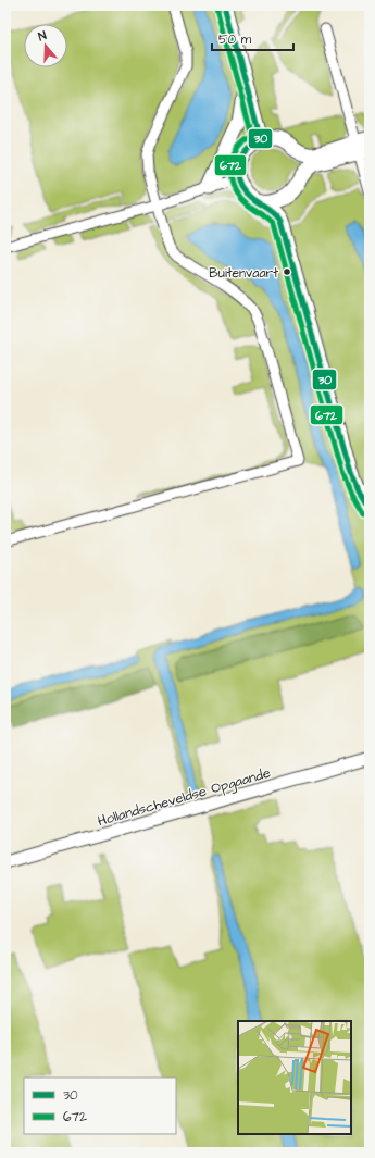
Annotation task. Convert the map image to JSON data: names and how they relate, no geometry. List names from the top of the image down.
{
  "streets": {
    "street": ["Hollandscheveldse Opgaande"]
  },
  "places": ["Buitenvaart"],
  "lines": ["transit line 30", "transit line 672"],
  "legend": ["30", "672"],
  "scale_bar": "50 m",
  "north": "top"
}
